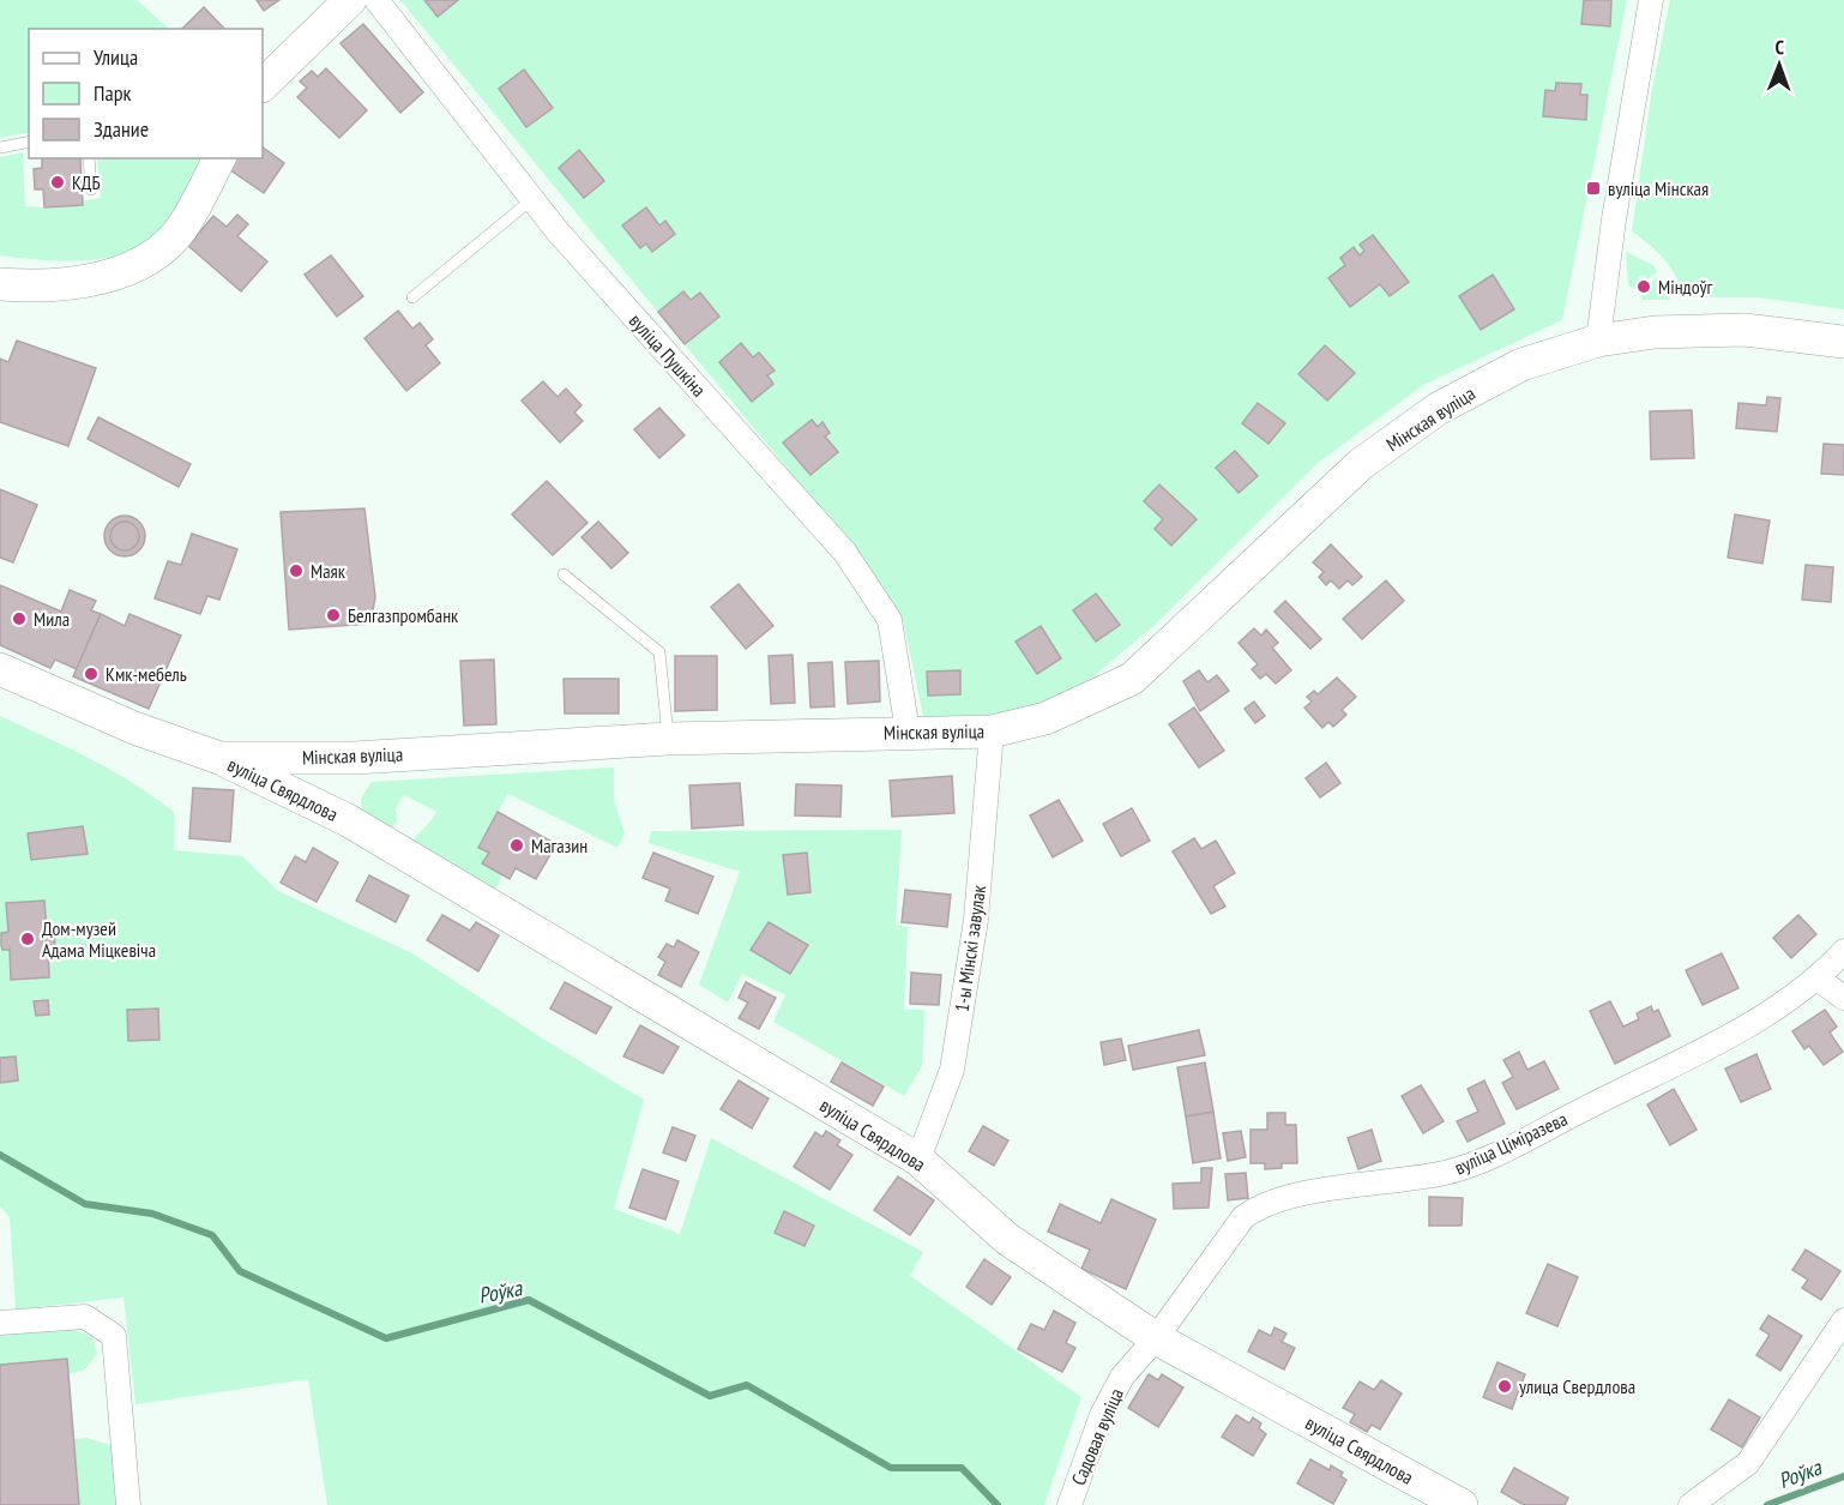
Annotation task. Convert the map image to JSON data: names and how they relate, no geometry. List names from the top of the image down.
{
  "streets": {
    "street": [
      "вуліца Пушкіна",
      "Мінская вуліца",
      "вуліца Свярдлова",
      "1-ы Мінскі завулак",
      "вуліца Ціміразева",
      "Садовая вуліца"
    ]
  },
  "crossings": [
    ["вуліца Пушкіна", "Мінская вуліца"],
    ["Мінская вуліца", "вуліца Свярдлова"],
    ["Мінская вуліца", "1-ы Мінскі завулак"],
    ["вуліца Свярдлова", "1-ы Мінскі завулак"],
    ["вуліца Свярдлова", "вуліца Ціміразева"],
    ["вуліца Свярдлова", "Садовая вуліца"],
    ["вуліца Ціміразева", "Садовая вуліца"]
  ],
  "water": ["Роўка"],
  "places": {
    "other": [
      "КДБ",
      "Міндоўг",
      "Маяк",
      "Белгазпромбанк",
      "Мила",
      "Кмк-мебель",
      "Магазин",
      "Дом-музей Адама Міцкевіча",
      "улица Свердлова"
    ],
    "transit": ["вуліца Мінская"]
  },
  "legend": ["Улица", "Парк", "Здание"],
  "north": "top"
}
